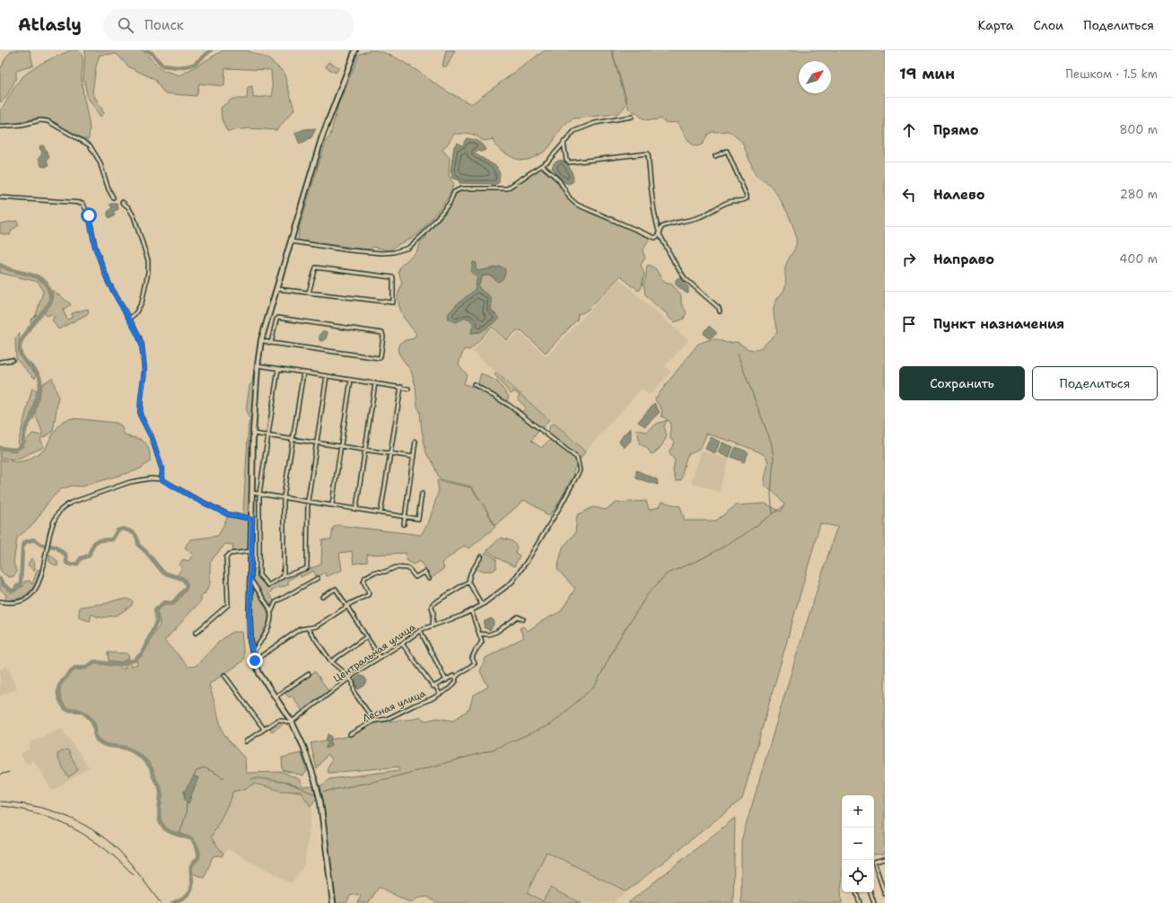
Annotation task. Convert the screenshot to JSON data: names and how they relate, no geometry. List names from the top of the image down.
{
  "streets": {
    "street": ["Центральная улица", "Лесная улица"]
  },
  "north": "top right",
  "page": {
    "header": "Atlasly",
    "search": "Поиск",
    "nav": ["Карта", "Слои", "Поделиться"],
    "heading": ["19 мин", "Пешком · 1.5 km"],
    "list": [
      ["Прямо", "800 m"],
      ["Налево", "280 m"],
      ["Направо", "400 m"],
      "Пункт назначения"
    ],
    "buttons": ["Сохранить", "Поделиться"],
    "map_buttons": ["+", "−"]
  }
}
